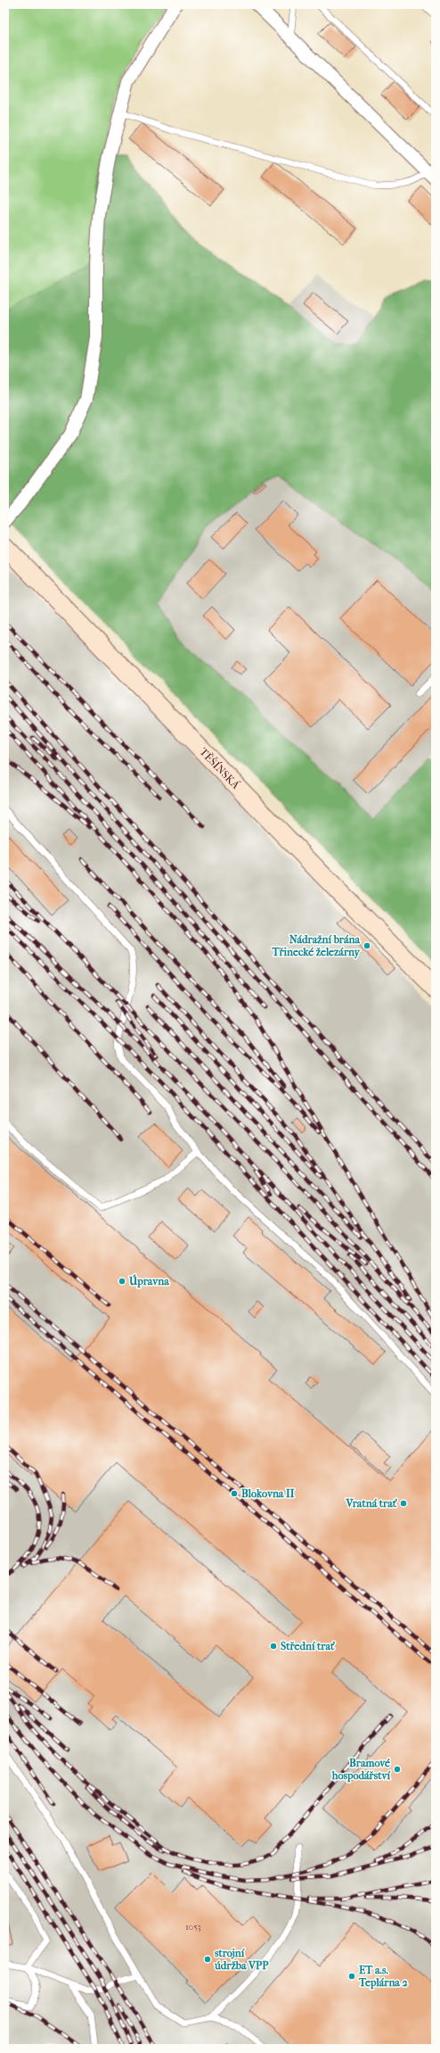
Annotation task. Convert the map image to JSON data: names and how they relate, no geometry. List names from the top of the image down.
{
  "streets": {
    "main road": ["TĚŠÍNSKÁ"]
  },
  "places": [
    "Nádražní brána Třinecké železárny",
    "Úpravna",
    "Blokovna II",
    "Vratná trať",
    "Střední trať",
    "Bramové hospodářství",
    "strojní údržba VPP",
    "ET a.s. Teplárna 2"
  ],
  "house_numbers": ["1053"]
}
